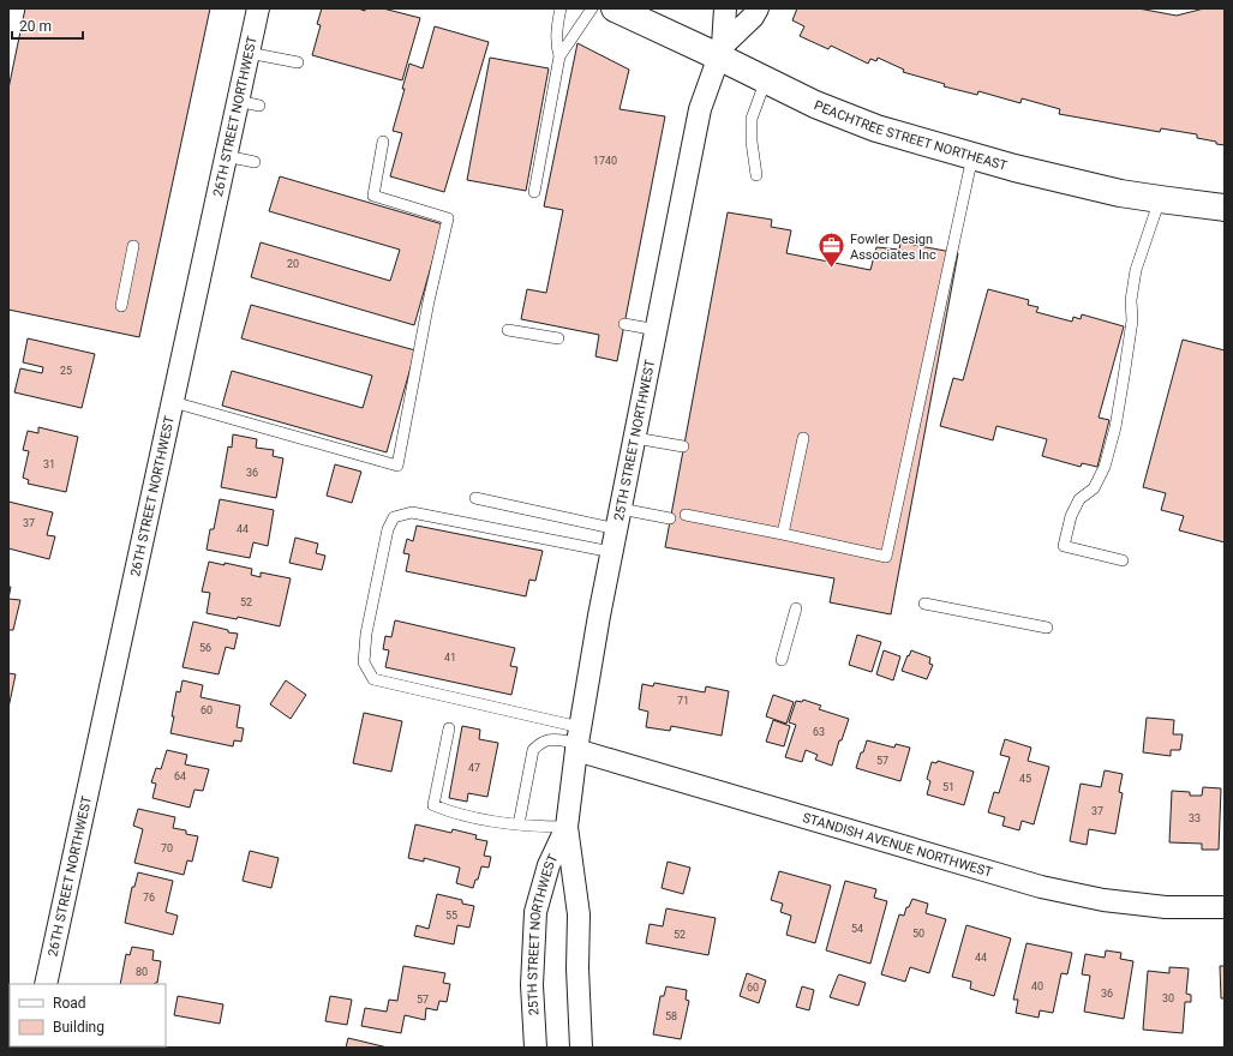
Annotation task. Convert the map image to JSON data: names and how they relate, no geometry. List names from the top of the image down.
{
  "streets": {
    "highway": ["PEACHTREE STREET NORTHEAST"],
    "street": ["26TH STREET NORTHWEST", "25TH STREET NORTHWEST", "STANDISH AVENUE NORTHWEST"]
  },
  "crossings": [
    ["PEACHTREE STREET NORTHEAST", "25TH STREET NORTHWEST"],
    ["25TH STREET NORTHWEST", "STANDISH AVENUE NORTHWEST"]
  ],
  "places": {
    "office": ["Fowler Design Associates Inc"]
  },
  "house_numbers": [
    "1740",
    "20",
    "25",
    "31",
    "36",
    "37",
    "44",
    "52",
    "56",
    "41",
    "71",
    "60",
    "63",
    "57",
    "47",
    "64",
    "45",
    "51",
    "37",
    "33",
    "70",
    "76",
    "55",
    "54",
    "50",
    "52",
    "44",
    "80",
    "40",
    "60",
    "36",
    "30",
    "57",
    "58"
  ],
  "legend": ["Road", "Building"],
  "scale_bar": "20 m"
}
